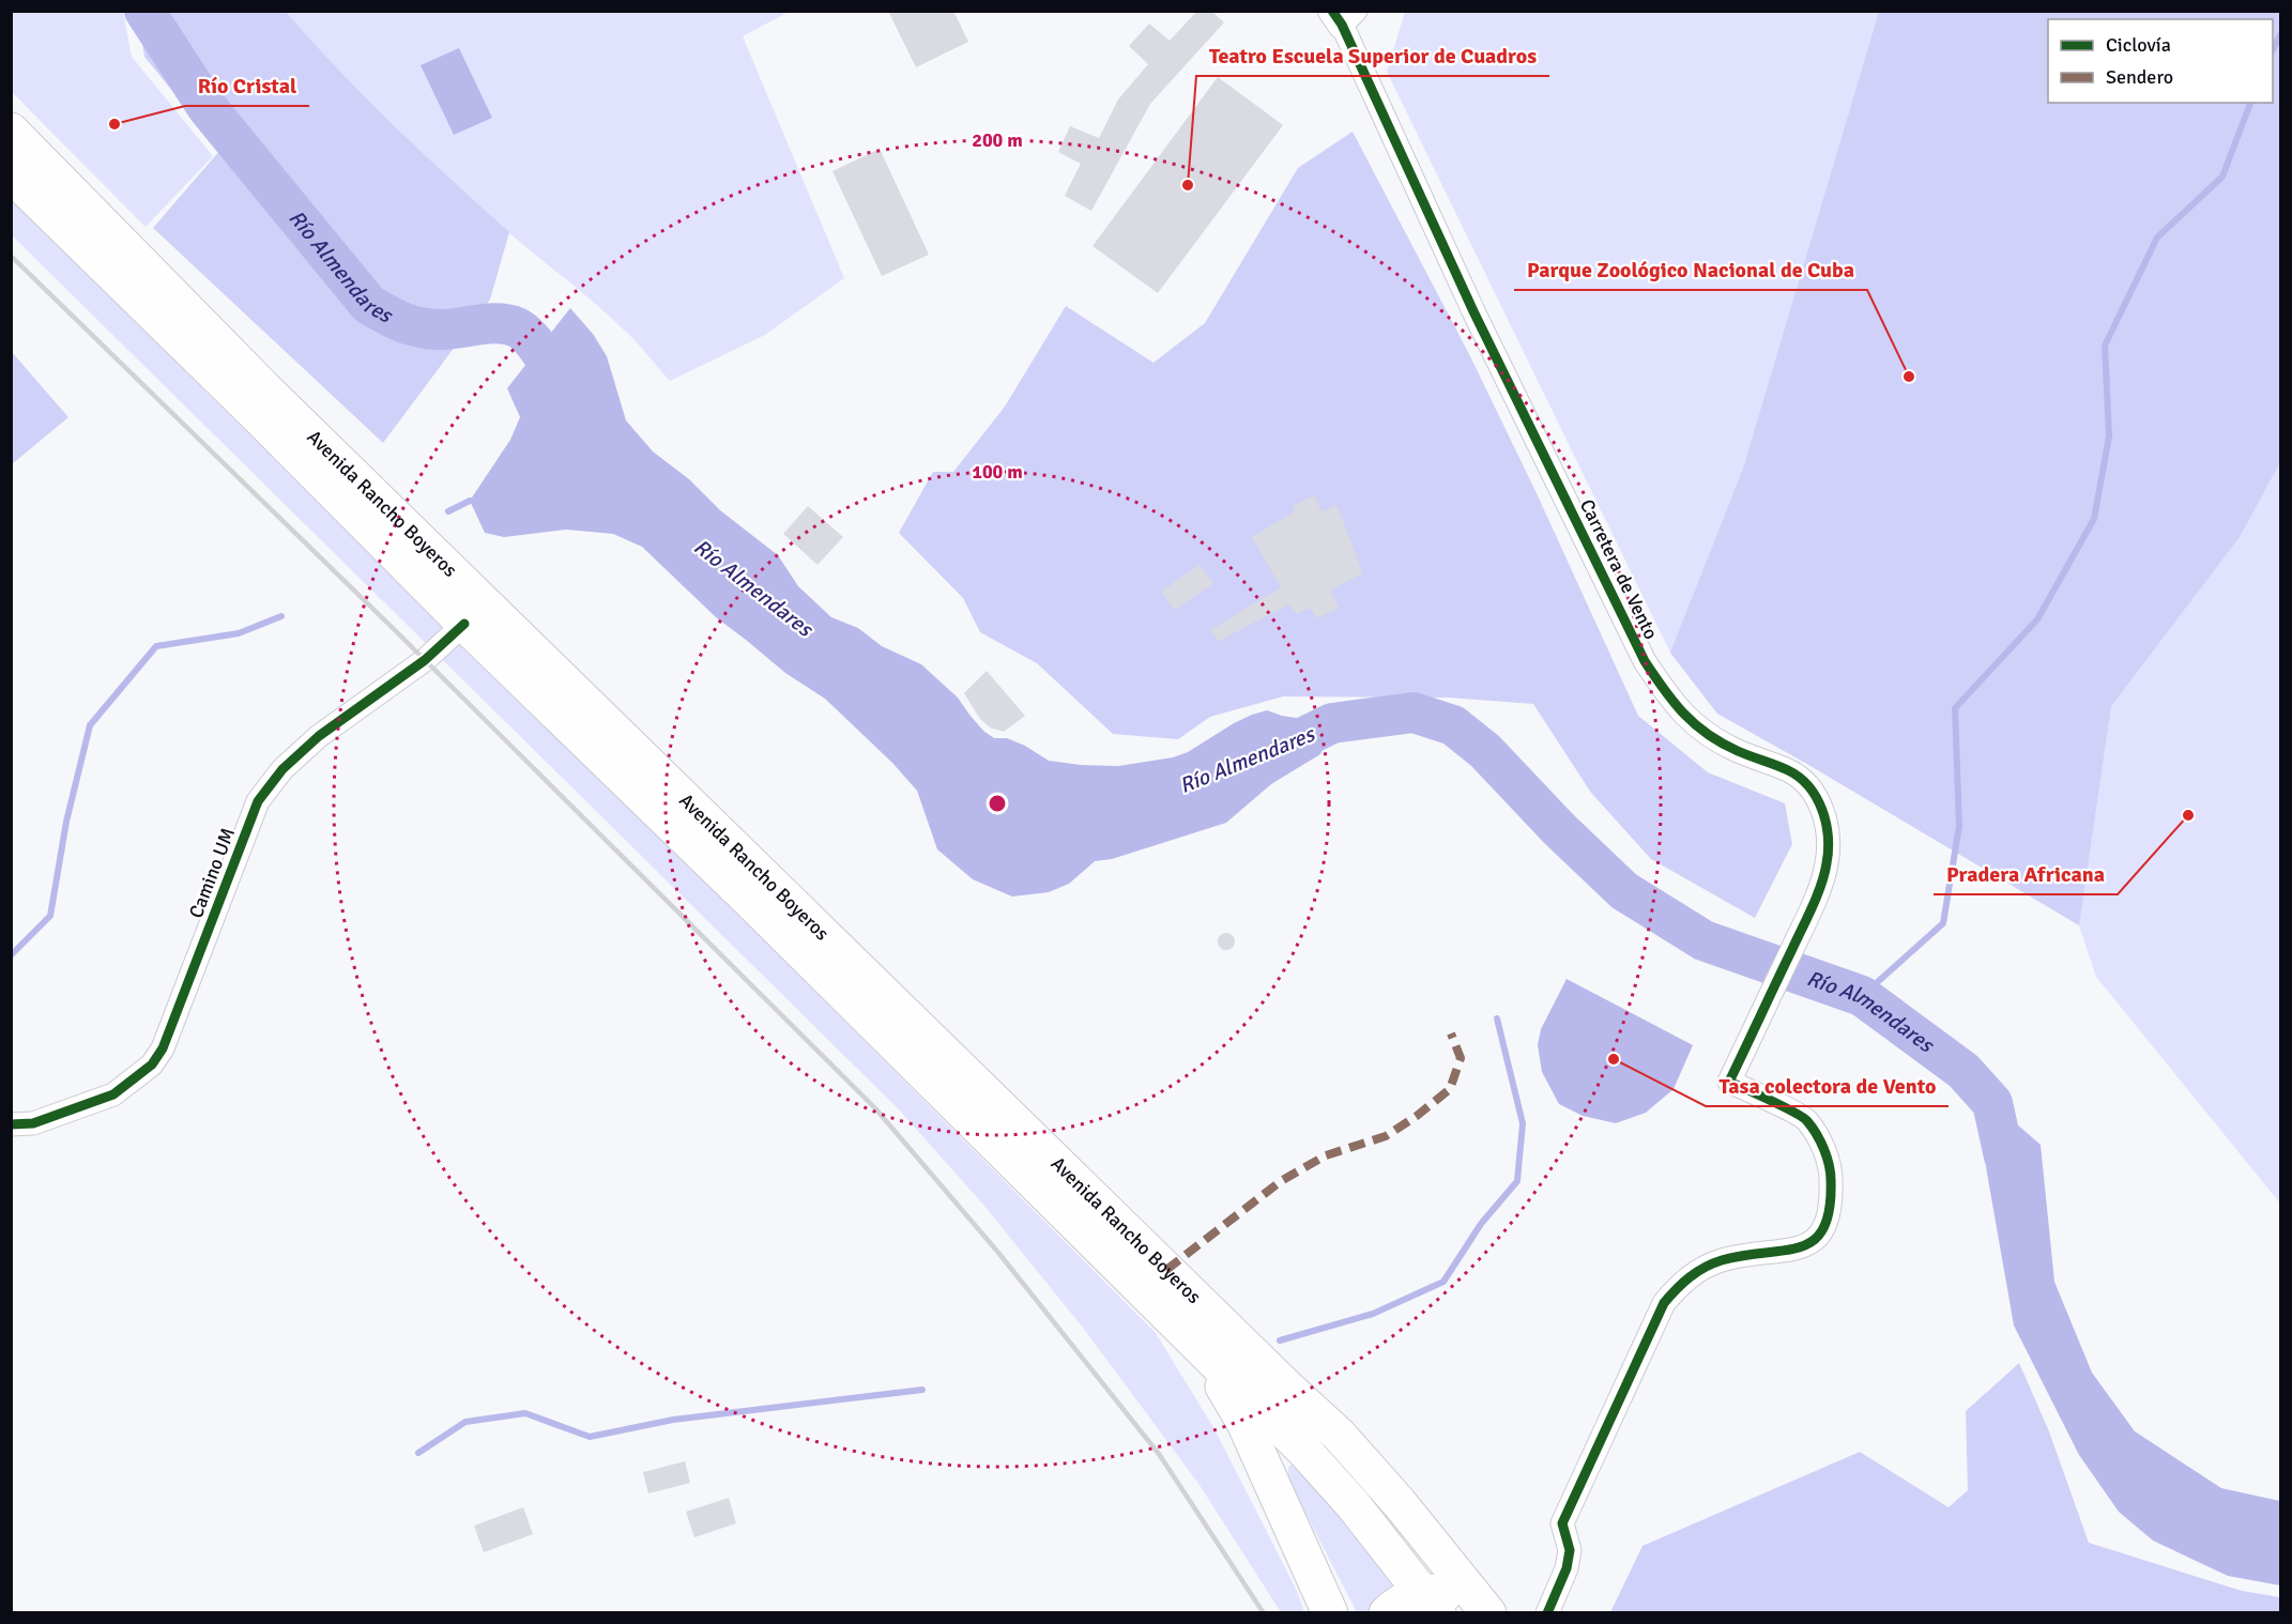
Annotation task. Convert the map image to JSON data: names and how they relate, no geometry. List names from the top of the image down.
{
  "streets": {
    "highway": ["Avenida Rancho Boyeros"],
    "street": ["Carretera de Vento", "Camino UM"]
  },
  "crossings": [
    ["Avenida Rancho Boyeros", "Camino UM"]
  ],
  "water": ["Río Almendares"],
  "places": [
    "Río Cristal",
    "Teatro Escuela Superior de Cuadros",
    "Parque Zoológico Nacional de Cuba",
    "Pradera Africana",
    "Tasa colectora de Vento"
  ],
  "legend": ["Ciclovía", "Sendero"],
  "rings": ["200 m", "100 m"]
}
